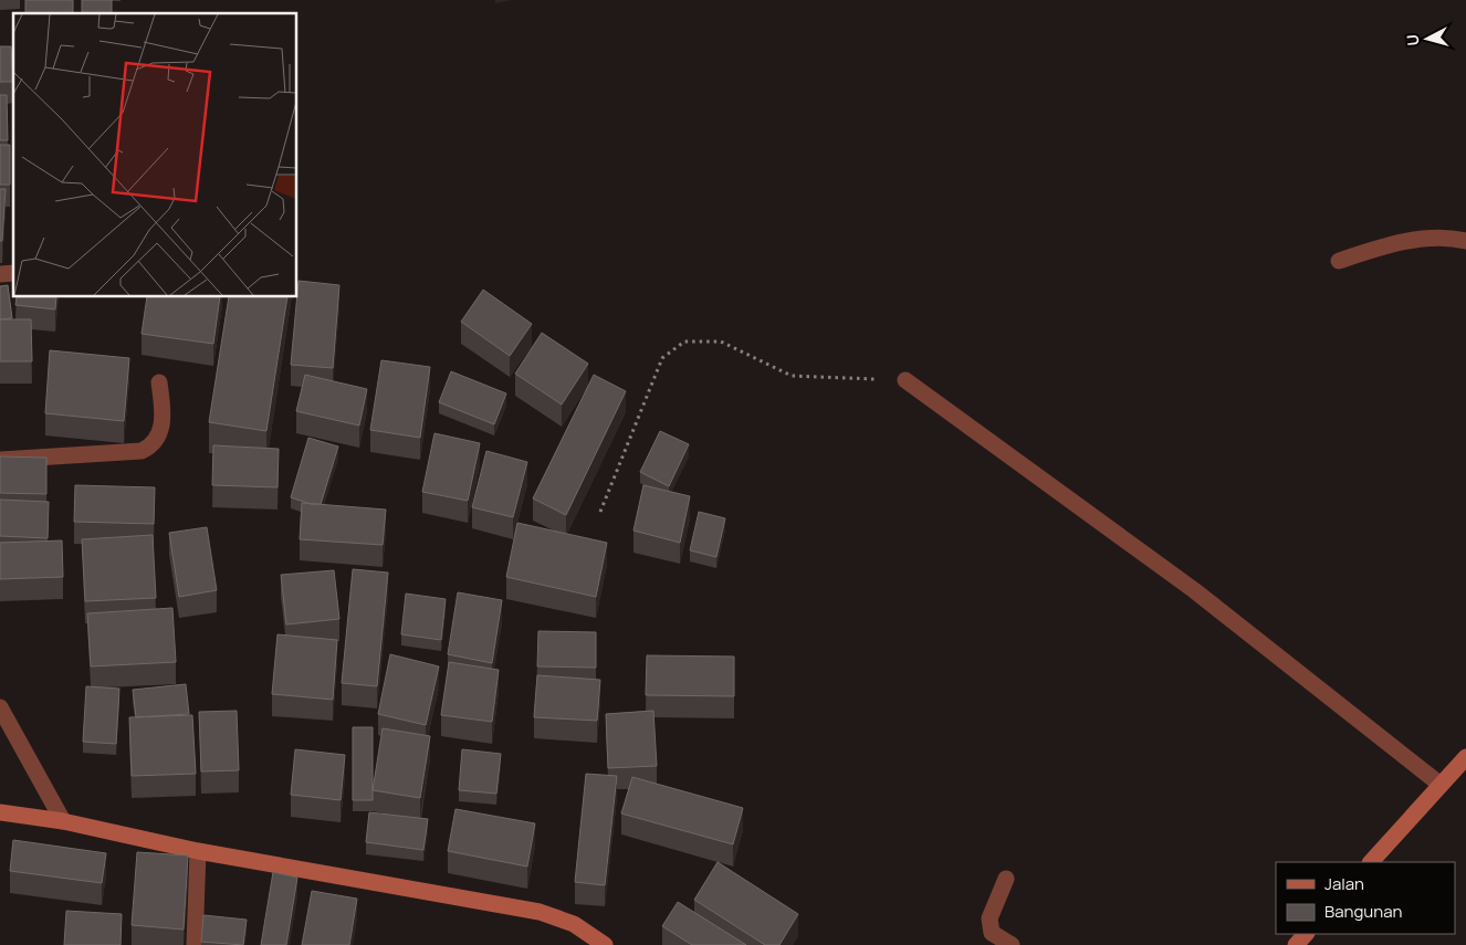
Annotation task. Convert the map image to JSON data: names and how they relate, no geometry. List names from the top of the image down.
{
  "legend": ["Jalan", "Bangunan"],
  "north": "left"
}
